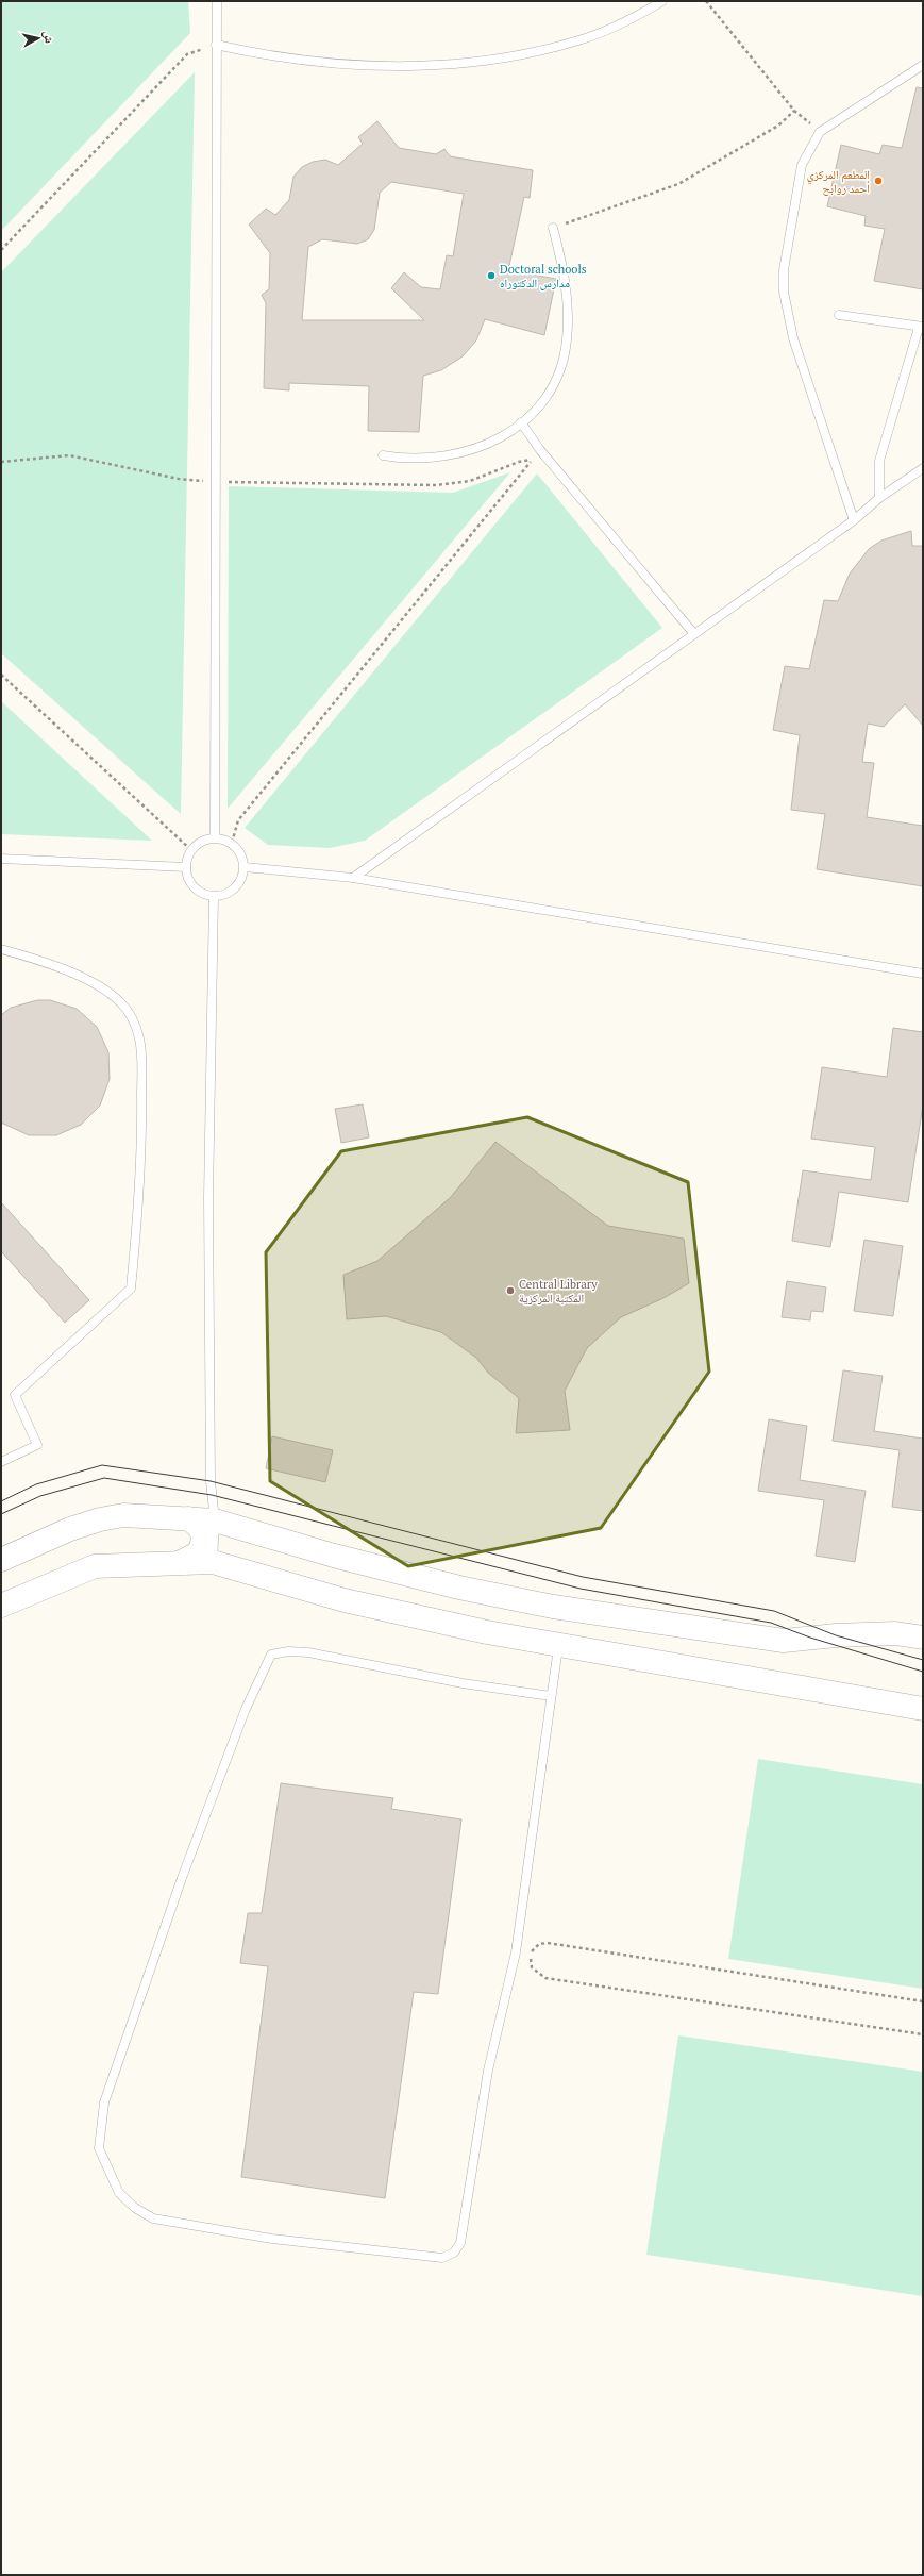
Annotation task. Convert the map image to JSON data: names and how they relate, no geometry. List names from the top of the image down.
{
  "places": ["المطعم المركزي أحمد روابح", "Doctoral schools مدارس الدكتوراه", "Central Library المكتبة المركزية"],
  "north": "right"
}
